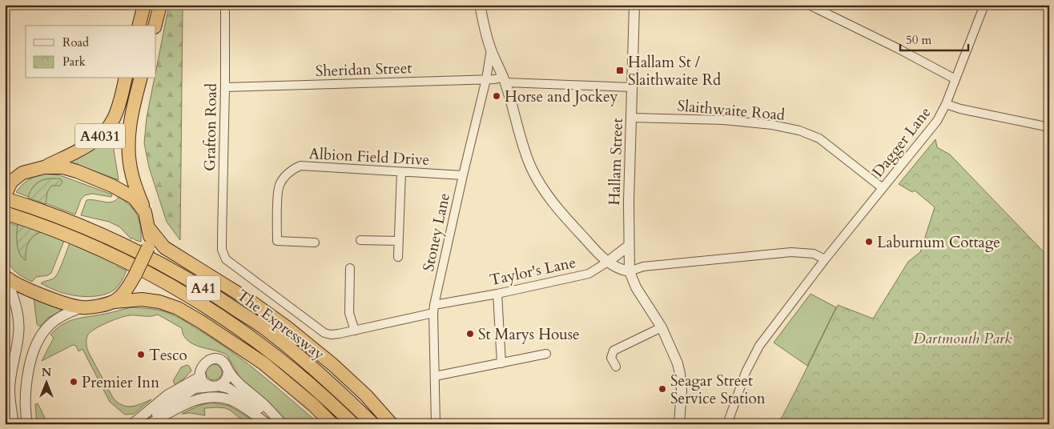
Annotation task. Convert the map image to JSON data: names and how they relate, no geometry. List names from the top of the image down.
{
  "streets": {
    "highway": ["A4031", "A41", "The Expressway"],
    "street": [
      "Sheridan Street",
      "Slaithwaite Road",
      "Grafton Road",
      "Dagger Lane",
      "Albion Field Drive",
      "Hallam Street",
      "Stoney Lane",
      "Taylor's Lane"
    ]
  },
  "crossings": [
    ["Sheridan Street", "Grafton Road"],
    ["Sheridan Street", "Hallam Street"],
    ["Sheridan Street", "Stoney Lane"],
    ["Slaithwaite Road", "Dagger Lane"],
    ["Slaithwaite Road", "Hallam Street"],
    ["Grafton Road", "Taylor's Lane"],
    ["A4031", "A41"],
    ["Albion Field Drive", "Stoney Lane"],
    ["Hallam Street", "Taylor's Lane"],
    ["Stoney Lane", "Taylor's Lane"]
  ],
  "parks": ["Dartmouth Park"],
  "places": {
    "transit": ["Hallam St / Slaithwaite Rd"],
    "other": [
      "Horse and Jockey",
      "Laburnum Cottage",
      "St Marys House",
      "Tesco",
      "Premier Inn",
      "Seagar Street Service Station"
    ]
  },
  "legend": ["Road", "Park"],
  "scale_bar": "50 m",
  "north": "top"
}
